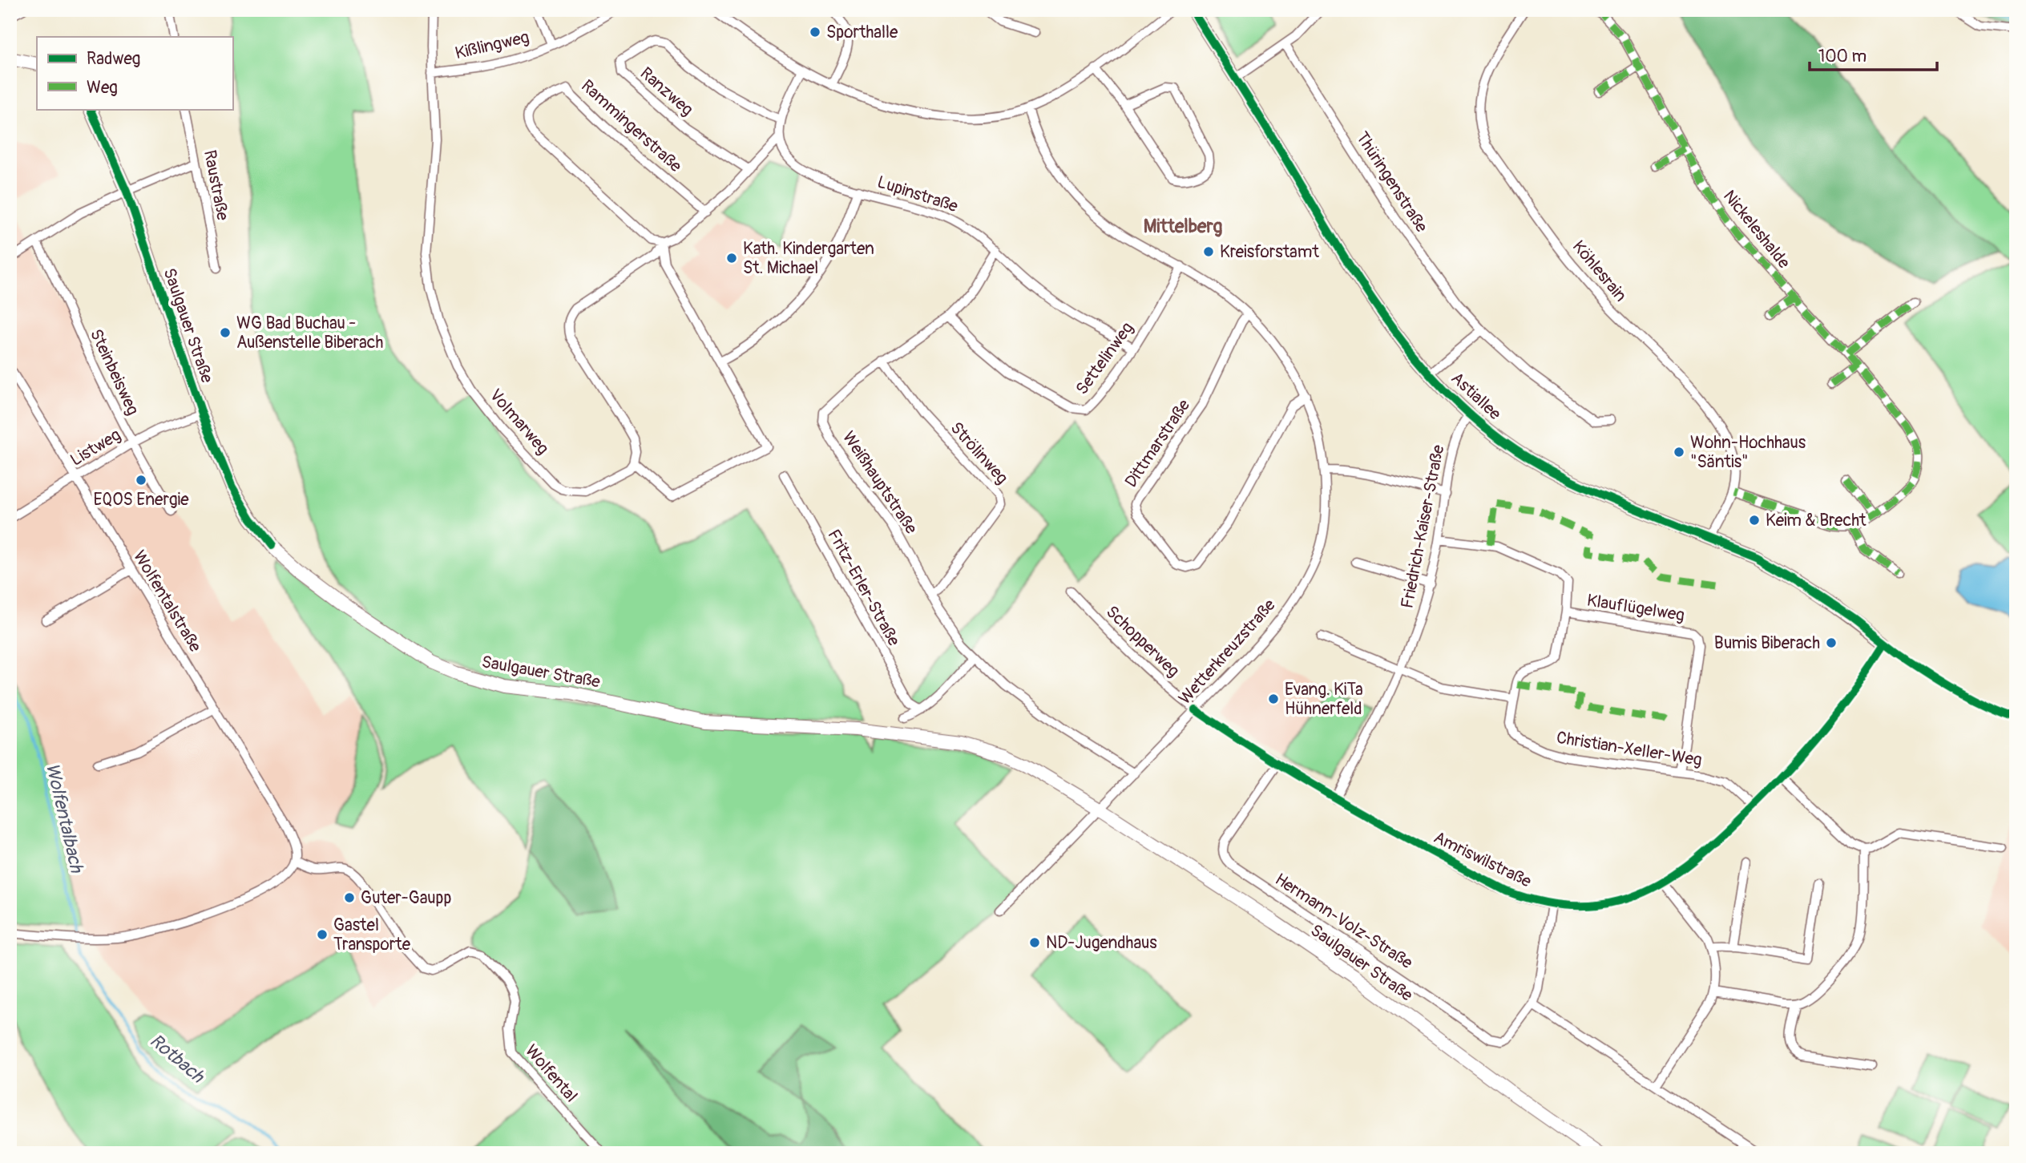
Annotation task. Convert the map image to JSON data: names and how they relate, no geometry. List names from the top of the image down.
{
  "streets": {
    "main road": ["Saulgauer Straße"],
    "street": [
      "Kißlingweg",
      "Ranzweg",
      "Rammingerstraße",
      "Thüringenstraße",
      "Raustraße",
      "Lupinstraße",
      "Nickeleshalde",
      "Köhlesrain",
      "Settelinweg",
      "Steinbeisweg",
      "Astiallee",
      "Volmarweg",
      "Dittmarstraße",
      "Listweg",
      "Strölinweg",
      "Weißhauptstraße",
      "Friedrich-Kaiser-Straße",
      "Fritz-Erler-Straße",
      "Wolfentalstraße",
      "Klauflügelweg",
      "Schopperweg",
      "Wetterkreuzstraße",
      "Christian-Xeller-Weg",
      "Amriswilstraße",
      "Hermann-Volz-Straße",
      "Wolfental"
    ]
  },
  "crossings": [
    ["Kißlingweg", "Volmarweg"],
    ["Lupinstraße", "Settelinweg"],
    ["Lupinstraße", "Weißhauptstraße"],
    ["Köhlesrain", "Astiallee"],
    ["Saulgauer Straße", "Listweg"],
    ["Saulgauer Straße", "Wetterkreuzstraße"],
    ["Settelinweg", "Weißhauptstraße"],
    ["Settelinweg", "Wetterkreuzstraße"],
    ["Steinbeisweg", "Listweg"],
    ["Astiallee", "Friedrich-Kaiser-Straße"],
    ["Astiallee", "Amriswilstraße"],
    ["Dittmarstraße", "Wetterkreuzstraße"],
    ["Listweg", "Wolfentalstraße"],
    ["Strölinweg", "Weißhauptstraße"],
    ["Weißhauptstraße", "Wetterkreuzstraße"],
    ["Friedrich-Kaiser-Straße", "Klauflügelweg"],
    ["Friedrich-Kaiser-Straße", "Amriswilstraße"],
    ["Wolfentalstraße", "Wolfental"],
    ["Klauflügelweg", "Christian-Xeller-Weg"],
    ["Schopperweg", "Wetterkreuzstraße"],
    ["Schopperweg", "Amriswilstraße"],
    ["Wetterkreuzstraße", "Amriswilstraße"],
    ["Christian-Xeller-Weg", "Amriswilstraße"],
    ["Amriswilstraße", "Hermann-Volz-Straße"]
  ],
  "districts": ["Mittelberg"],
  "water": ["Wolfentalbach", "Rotbach"],
  "places": [
    "Sporthalle",
    "Kreisforstamt",
    "Kath. Kindergarten St. Michael",
    "WG Bad Buchau - Außenstelle Biberach",
    "Wohn-Hochhaus \"Säntis\"",
    "EQOS Energie",
    "Keim & Brecht",
    "Bumis Biberach",
    "Evang. KiTa Hühnerfeld",
    "Guter-Gaupp",
    "Gastel Transporte",
    "ND-Jugendhaus"
  ],
  "legend": ["Radweg", "Weg"],
  "scale_bar": "100 m"
}
